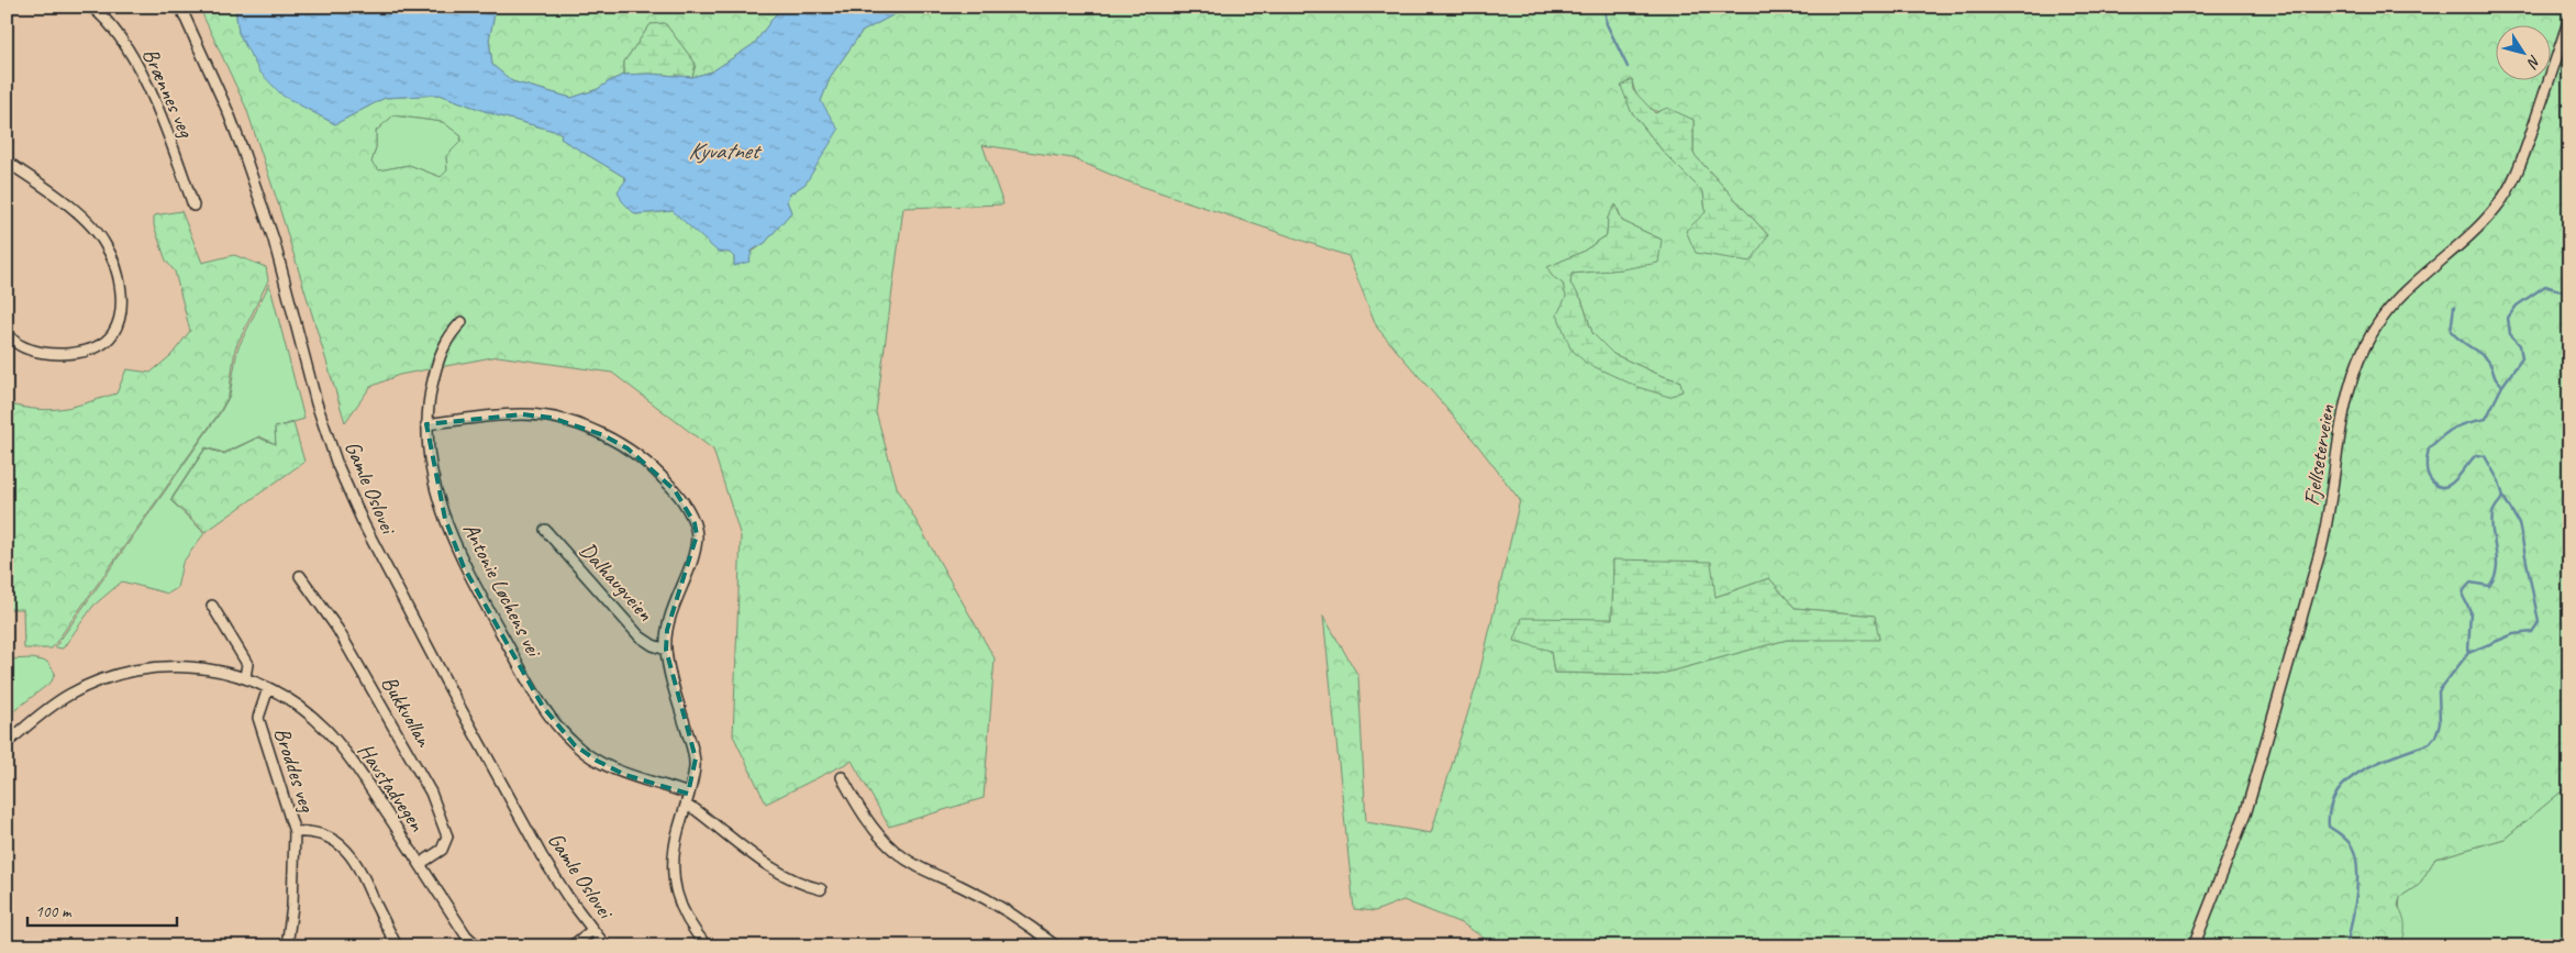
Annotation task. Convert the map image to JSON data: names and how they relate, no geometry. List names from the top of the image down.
{
  "streets": {
    "street": [
      "Brænnes veg",
      "Fjellseterveien",
      "Gamle Oslovei",
      "Dalhaugveien",
      "Antonie Løchens vei",
      "Bukkvollan",
      "Broddes veg",
      "Havstadvegen"
    ]
  },
  "crossings": [
    ["Dalhaugveien", "Antonie Løchens vei"],
    ["Bukkvollan", "Havstadvegen"],
    ["Broddes veg", "Havstadvegen"]
  ],
  "water": ["Kyvatnet"],
  "scale_bar": "100 m",
  "north": "bottom right"
}
